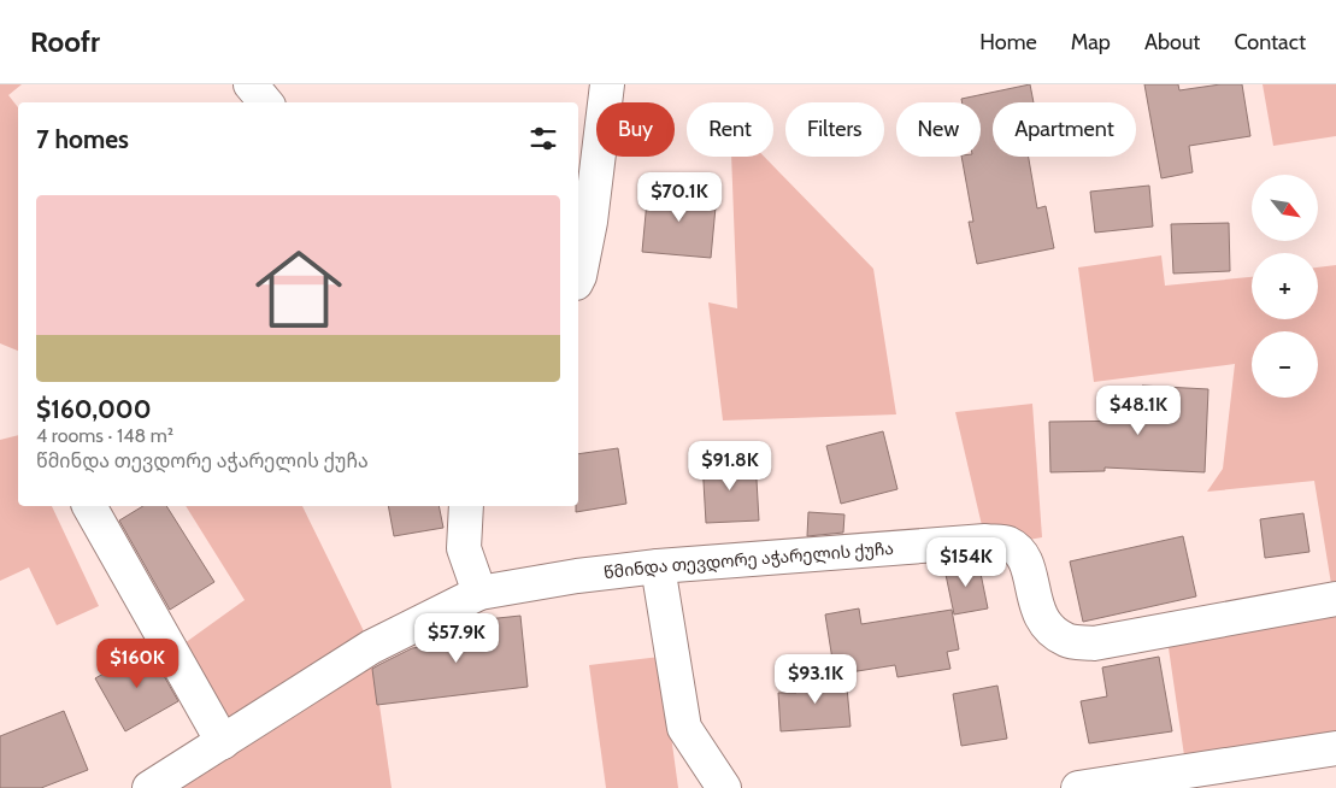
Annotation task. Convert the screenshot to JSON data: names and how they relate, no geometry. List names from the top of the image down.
{
  "streets": {
    "street": ["წმინდა თევდორე აჭარელის ქუჩა"]
  },
  "north": "bottom right",
  "page": {
    "header": "Roofr",
    "nav": [
      "Home",
      "Map",
      "About",
      "Contact"
    ],
    "chip": [
      "Buy",
      "Rent",
      "Filters",
      "New",
      "Apartment"
    ],
    "heading": "7 homes",
    "price": [
      "$70.1K",
      "$48.1K",
      "$91.8K",
      "$154K",
      "$57.9K",
      "$160K",
      "$93.1K"
    ],
    "map_buttons": ["+", "−"],
    "list": [
      {
        "name": "$160,000",
        "note": "4 rooms · 148 m² · წმინდა თევდორე აჭარელის ქუჩა"
      }
    ]
  }
}
